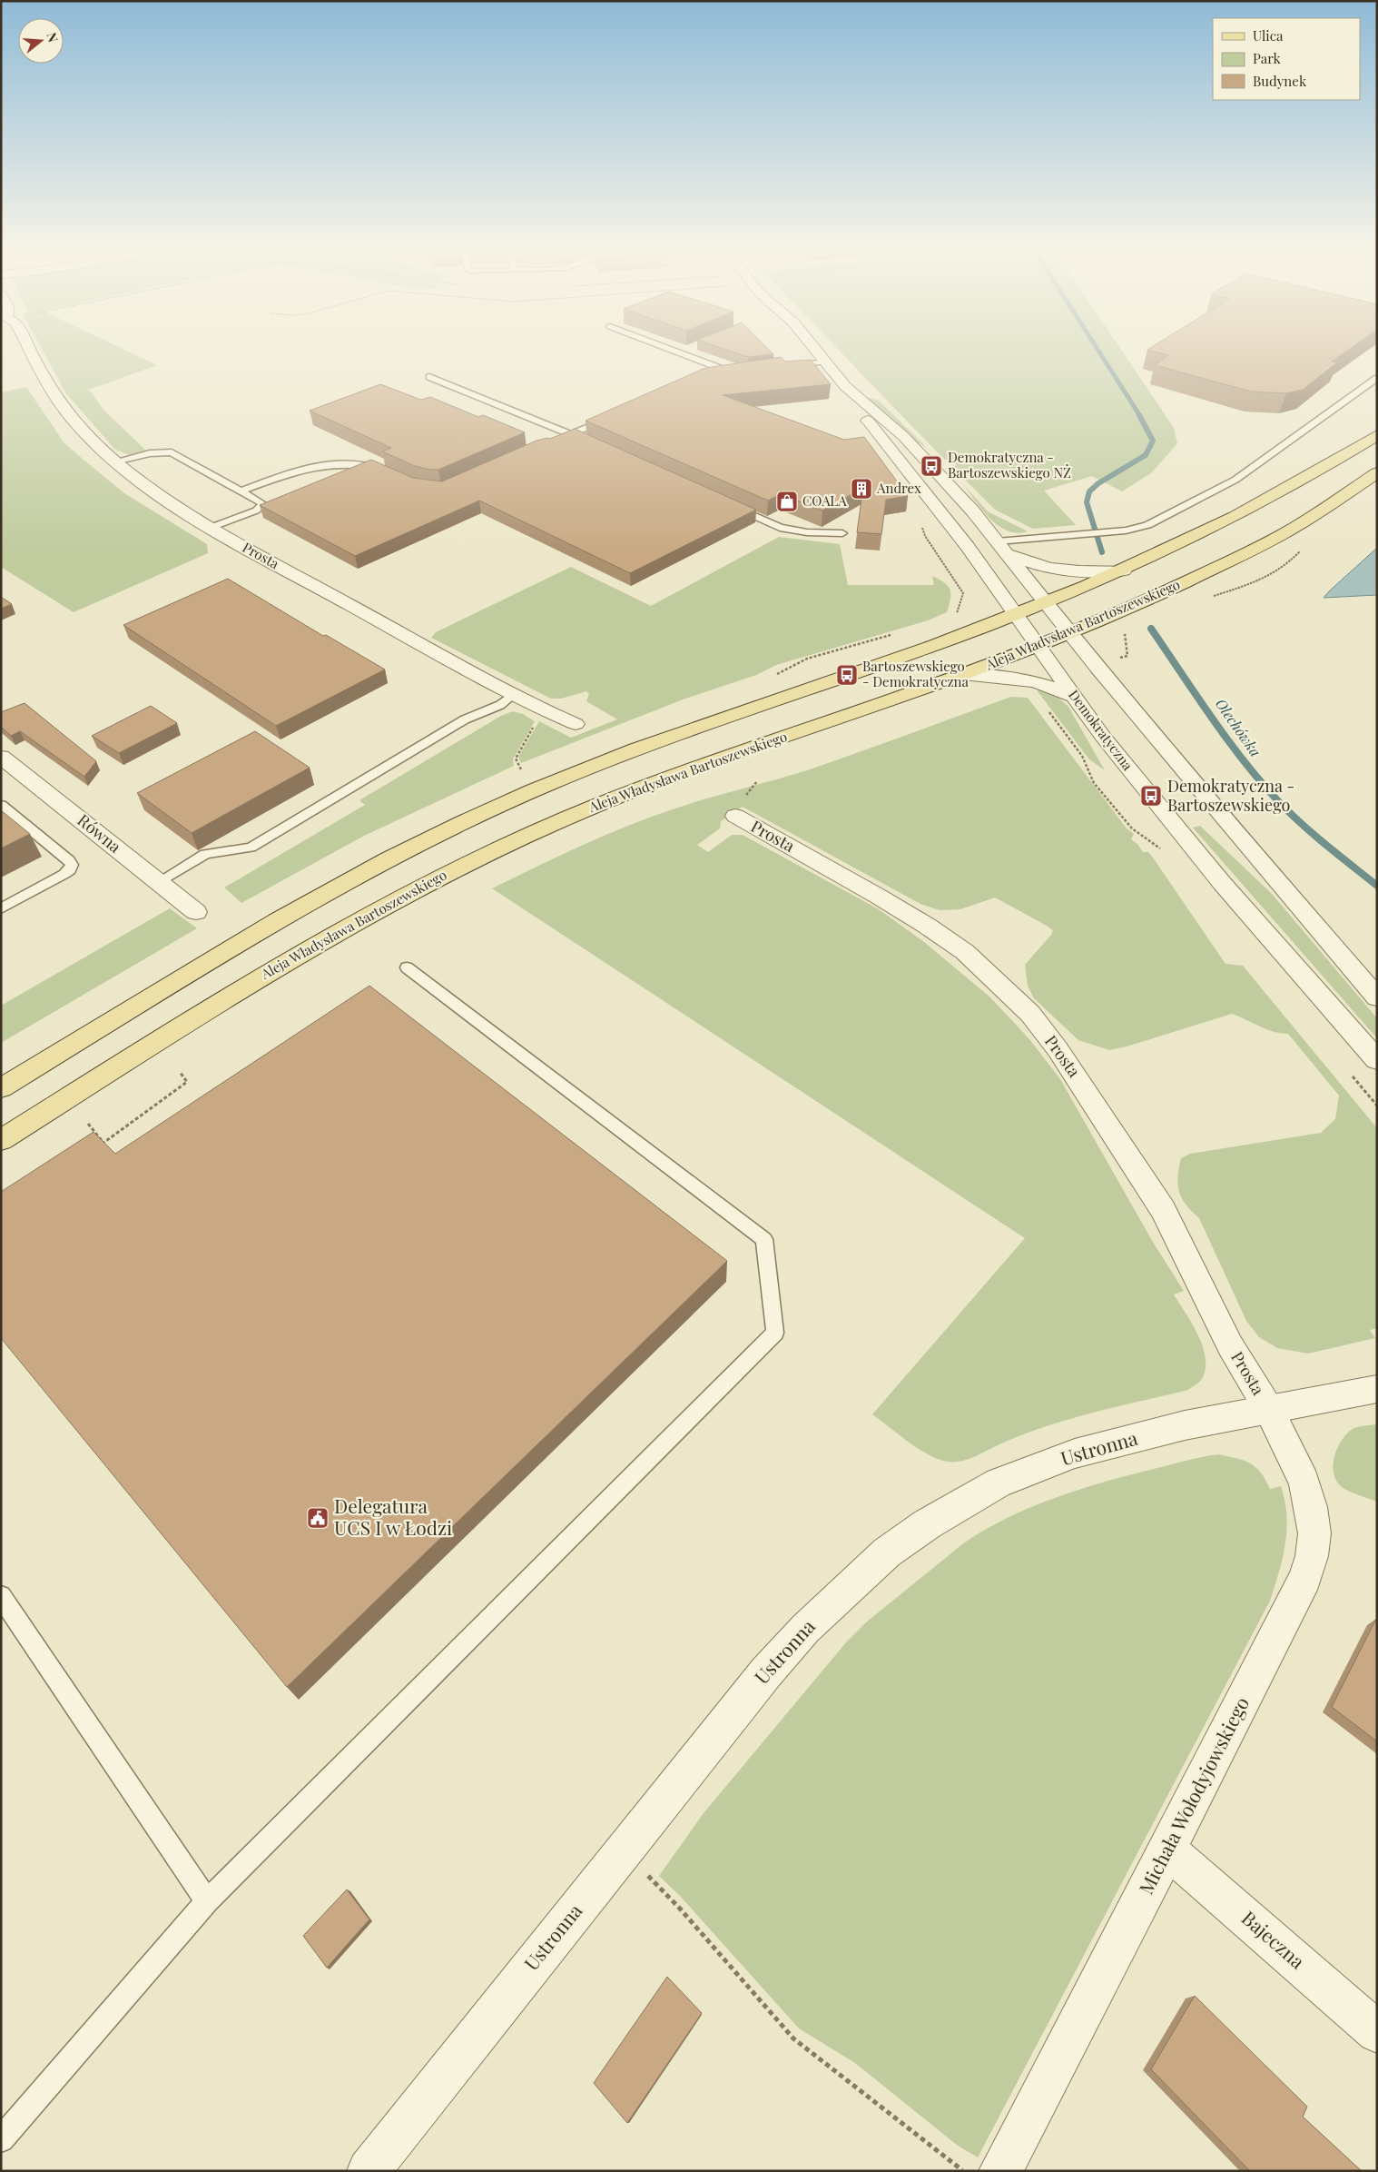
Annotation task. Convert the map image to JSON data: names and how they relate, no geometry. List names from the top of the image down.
{
  "streets": {
    "main road": ["Aleja Władysława Bartoszewskiego"],
    "street": [
      "Prosta",
      "Demokratyczna",
      "Równa",
      "Ustronna",
      "Michała Wołodyjowskiego",
      "Bajeczna"
    ]
  },
  "crossings": [
    ["Prosta", "Ustronna"],
    ["Prosta", "Michała Wołodyjowskiego"],
    ["Aleja Władysława Bartoszewskiego", "Demokratyczna"],
    ["Ustronna", "Michała Wołodyjowskiego"],
    ["Michała Wołodyjowskiego", "Bajeczna"]
  ],
  "water": ["Olechówka"],
  "places": {
    "bus stop": ["Demokratyczna - Bartoszewskiego NŻ", "Bartoszewskiego - Demokratyczna", "Demokratyczna - Bartoszewskiego"],
    "building": ["Andrex"],
    "shop": ["COALA"],
    "public building": ["Delegatura UCS I w Łodzi"]
  },
  "legend": ["Ulica", "Park", "Budynek"],
  "north": "right"
}
